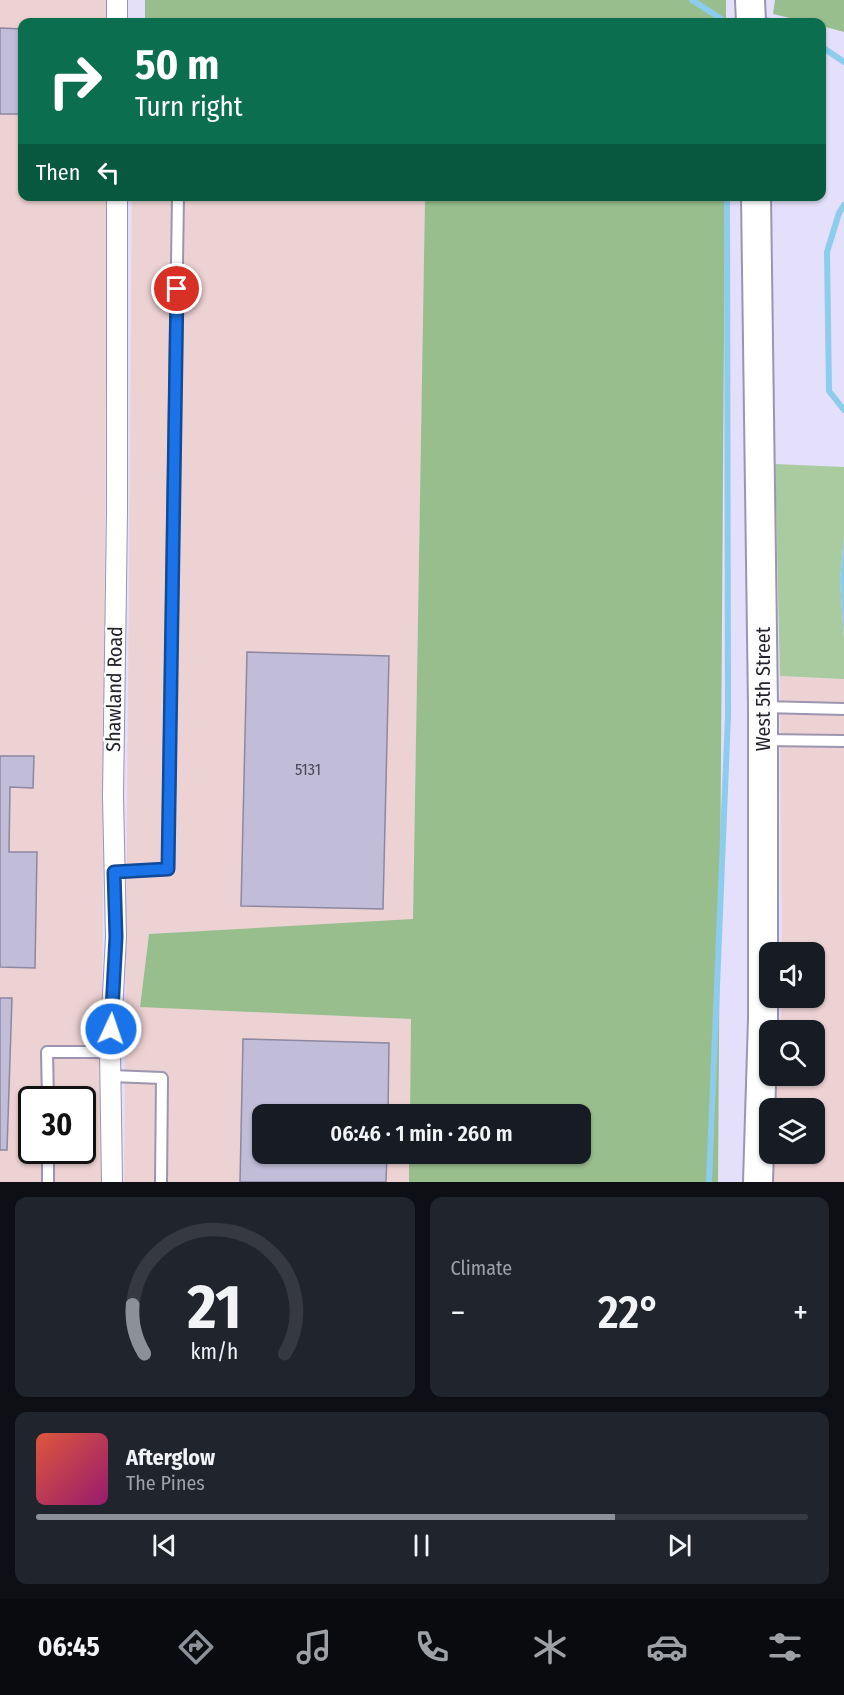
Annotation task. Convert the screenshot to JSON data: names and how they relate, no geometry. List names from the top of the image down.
{
  "streets": {
    "street": ["Shawland Road", "West 5th Street"]
  },
  "house_numbers": ["5131"],
  "page": {
    "turn": ["50 m", "Turn right"],
    "then": "Then",
    "limit": "30",
    "trip": "06:46 · 1 min · 260 m",
    "tile": "Climate",
    "heat": ["−", "22°", "+"],
    "song": ["Afterglow", "The Pines"],
    "tabs": "06:45",
    "gauge": ["21", "km/h"]
  }
}
